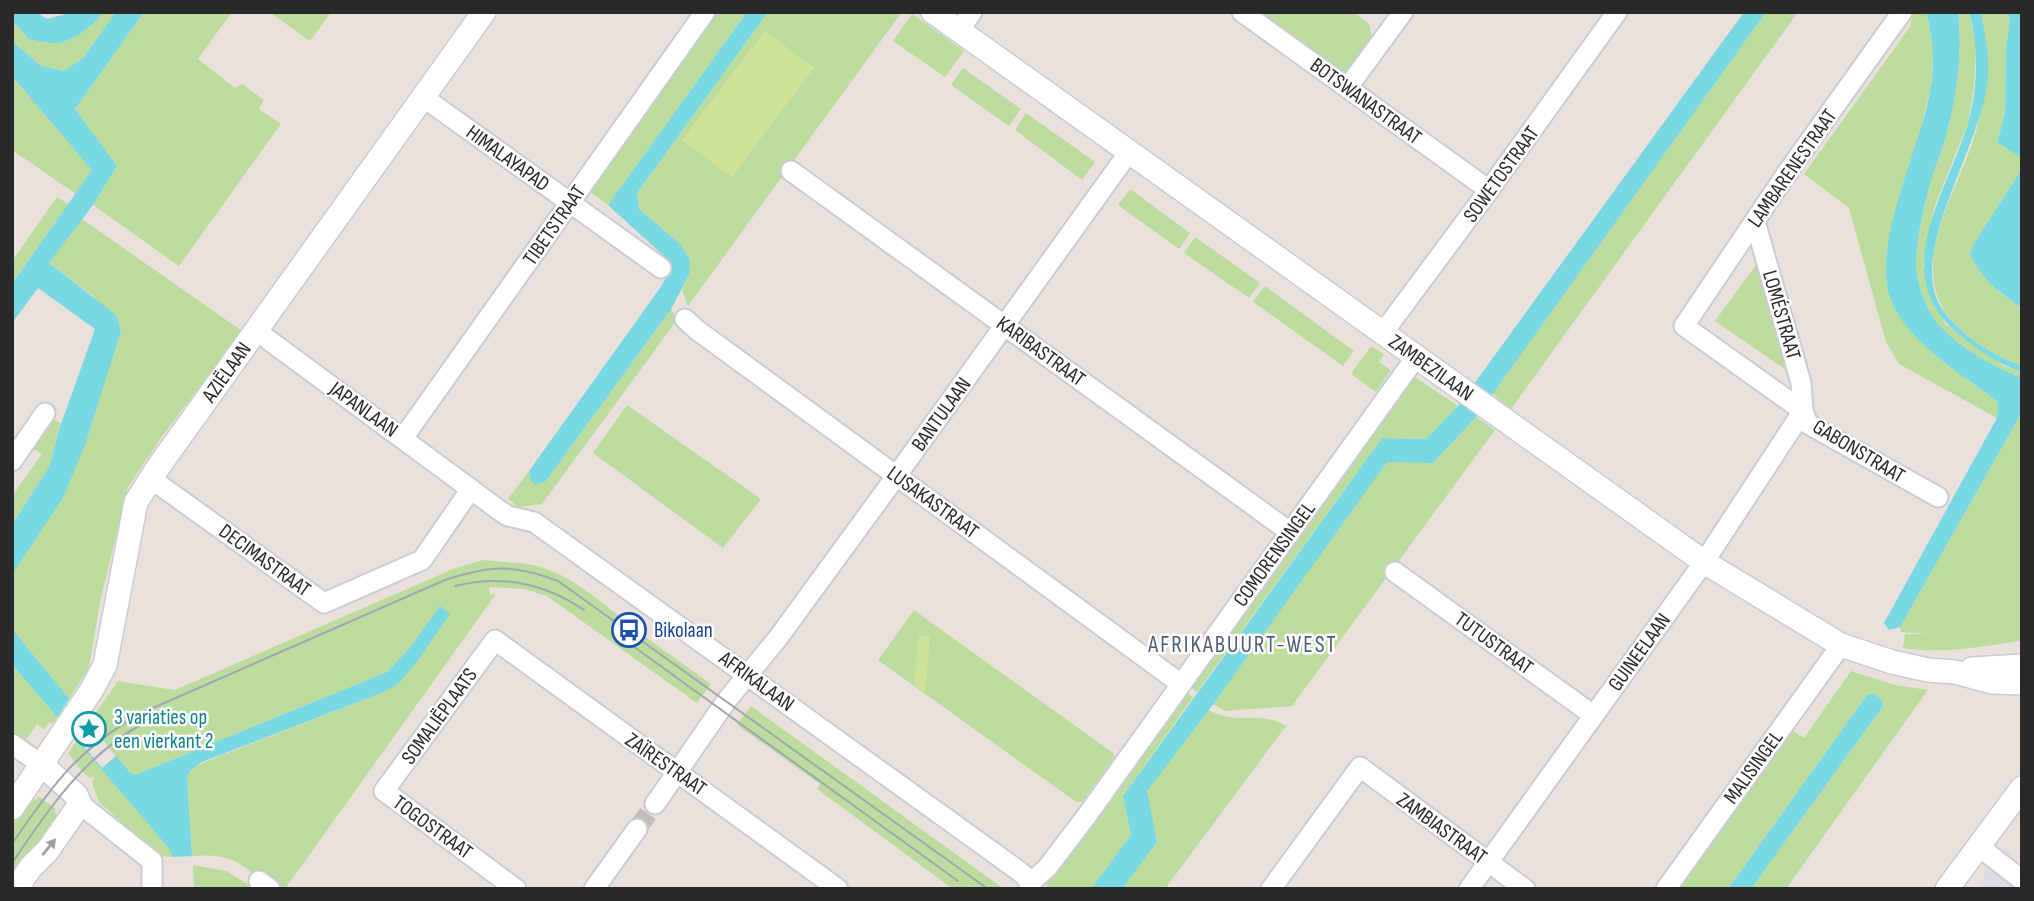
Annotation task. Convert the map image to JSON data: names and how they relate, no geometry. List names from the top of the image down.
{
  "streets": {
    "street": [
      "BOTSWANASTRAAT",
      "HIMALAYAPAD",
      "LAMBARENESTRAAT",
      "SOWETOSTRAAT",
      "TIBETSTRAAT",
      "LOMÉSTRAAT",
      "KARIBASTRAAT",
      "ZAMBEZILAAN",
      "AZIËLAAN",
      "JAPANLAAN",
      "BANTULAAN",
      "GABONSTRAAT",
      "LUSAKASTRAAT",
      "COMORENSINGEL",
      "DECIMASTRAAT",
      "TUTUSTRAAT",
      "GUINEELAAN",
      "AFRIKALAAN",
      "SOMALIËPLAATS",
      "ZAÏRESTRAAT",
      "MALISINGEL",
      "TOGOSTRAAT",
      "ZAMBIASTRAAT"
    ]
  },
  "crossings": [
    ["BOTSWANASTRAAT", "SOWETOSTRAAT"],
    ["HIMALAYAPAD", "TIBETSTRAAT"],
    ["HIMALAYAPAD", "AZIËLAAN"],
    ["LAMBARENESTRAAT", "LOMÉSTRAAT"],
    ["LAMBARENESTRAAT", "GABONSTRAAT"],
    ["SOWETOSTRAAT", "ZAMBEZILAAN"],
    ["TIBETSTRAAT", "JAPANLAAN"],
    ["LOMÉSTRAAT", "GABONSTRAAT"],
    ["LOMÉSTRAAT", "GUINEELAAN"],
    ["KARIBASTRAAT", "BANTULAAN"],
    ["KARIBASTRAAT", "COMORENSINGEL"],
    ["ZAMBEZILAAN", "BANTULAAN"],
    ["ZAMBEZILAAN", "COMORENSINGEL"],
    ["ZAMBEZILAAN", "GUINEELAAN"],
    ["ZAMBEZILAAN", "MALISINGEL"],
    ["AZIËLAAN", "JAPANLAAN"],
    ["AZIËLAAN", "DECIMASTRAAT"],
    ["JAPANLAAN", "DECIMASTRAAT"],
    ["JAPANLAAN", "AFRIKALAAN"],
    ["BANTULAAN", "LUSAKASTRAAT"],
    ["BANTULAAN", "AFRIKALAAN"],
    ["GABONSTRAAT", "GUINEELAAN"],
    ["LUSAKASTRAAT", "COMORENSINGEL"],
    ["COMORENSINGEL", "AFRIKALAAN"],
    ["DECIMASTRAAT", "AFRIKALAAN"],
    ["TUTUSTRAAT", "GUINEELAAN"],
    ["GUINEELAAN", "ZAMBIASTRAAT"],
    ["SOMALIËPLAATS", "ZAÏRESTRAAT"],
    ["SOMALIËPLAATS", "TOGOSTRAAT"]
  ],
  "districts": ["AFRIKABUURT-WEST"],
  "places": {
    "bus stop": ["Bikolaan"],
    "place": ["3 variaties op een vierkant 2"]
  }
}
